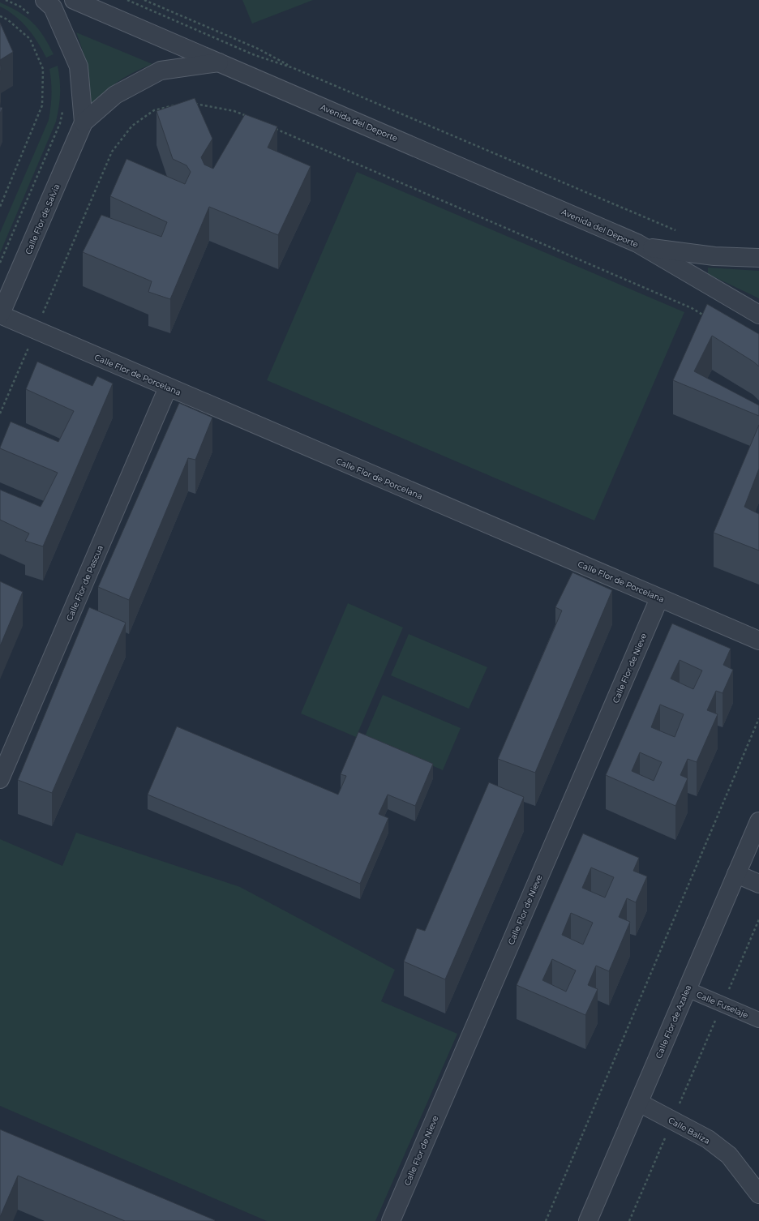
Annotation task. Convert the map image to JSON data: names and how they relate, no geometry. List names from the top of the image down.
{
  "streets": {
    "street": [
      "Avenida del Deporte",
      "Calle Flor de Salvia",
      "Calle Flor de Porcelana",
      "Calle Flor de Pascua",
      "Calle Flor de Nieve",
      "Calle Fuselaje",
      "Calle Flor de Azalea",
      "Calle Baliza"
    ]
  },
  "crossings": [
    ["Calle Flor de Salvia", "Calle Flor de Porcelana"],
    ["Calle Flor de Porcelana", "Calle Flor de Pascua"],
    ["Calle Flor de Porcelana", "Calle Flor de Nieve"],
    ["Calle Fuselaje", "Calle Flor de Azalea"],
    ["Calle Flor de Azalea", "Calle Baliza"]
  ]
}
